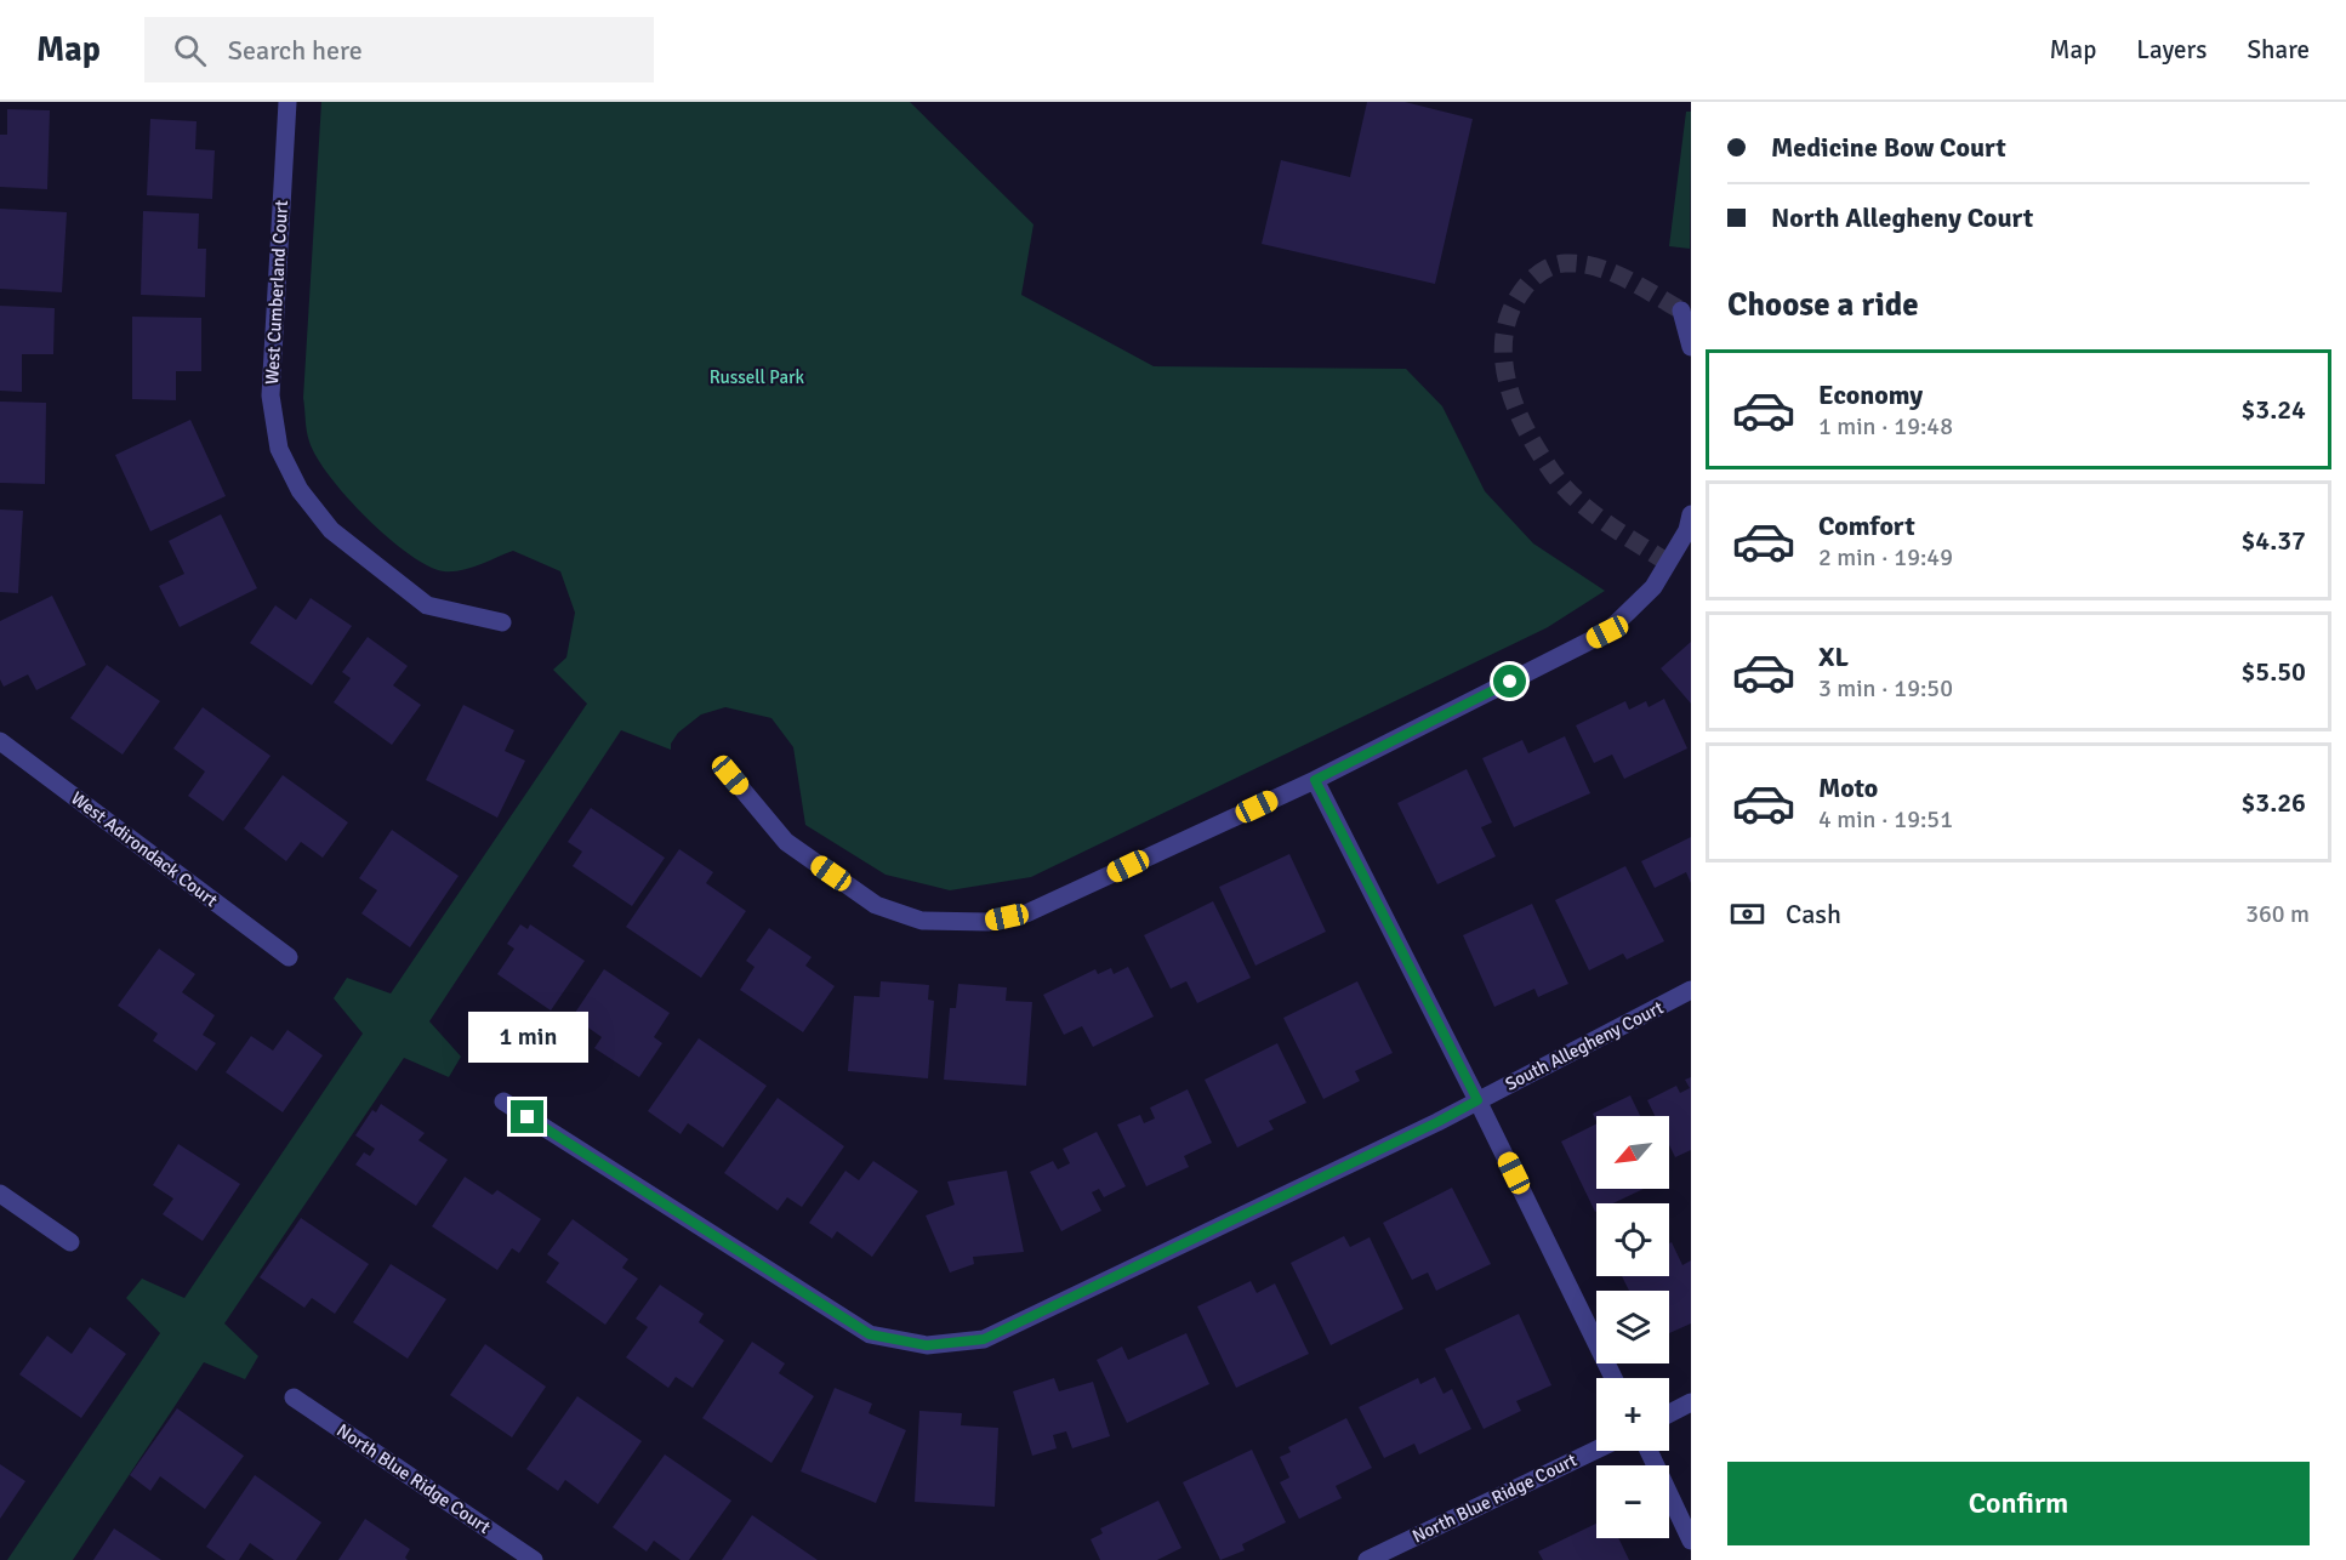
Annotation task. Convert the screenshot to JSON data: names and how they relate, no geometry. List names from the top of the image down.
{
  "streets": {
    "street": [
      "West Cumberland Court",
      "West Adirondack Court",
      "South Allegheny Court",
      "North Blue Ridge Court"
    ]
  },
  "parks": ["Russell Park"],
  "north": "bottom left",
  "page": {
    "header": "Map",
    "search": "Search here",
    "nav": ["Map", "Layers", "Share"],
    "banner": ["Medicine Bow Court", "North Allegheny Court"],
    "heading": "Choose a ride",
    "list": [
      {
        "name": "Economy",
        "note": "1 min · 19:48",
        "value": "$3.24"
      },
      {
        "name": "Comfort",
        "note": "2 min · 19:49",
        "value": "$4.37"
      },
      {
        "name": "XL",
        "note": "3 min · 19:50",
        "value": "$5.50"
      },
      {
        "name": "Moto",
        "note": "4 min · 19:51",
        "value": "$3.26"
      }
    ],
    "pay": ["Cash", "360 m"],
    "bubble": "1 min",
    "map_buttons": ["+", "−"],
    "buttons": "Confirm"
  }
}
